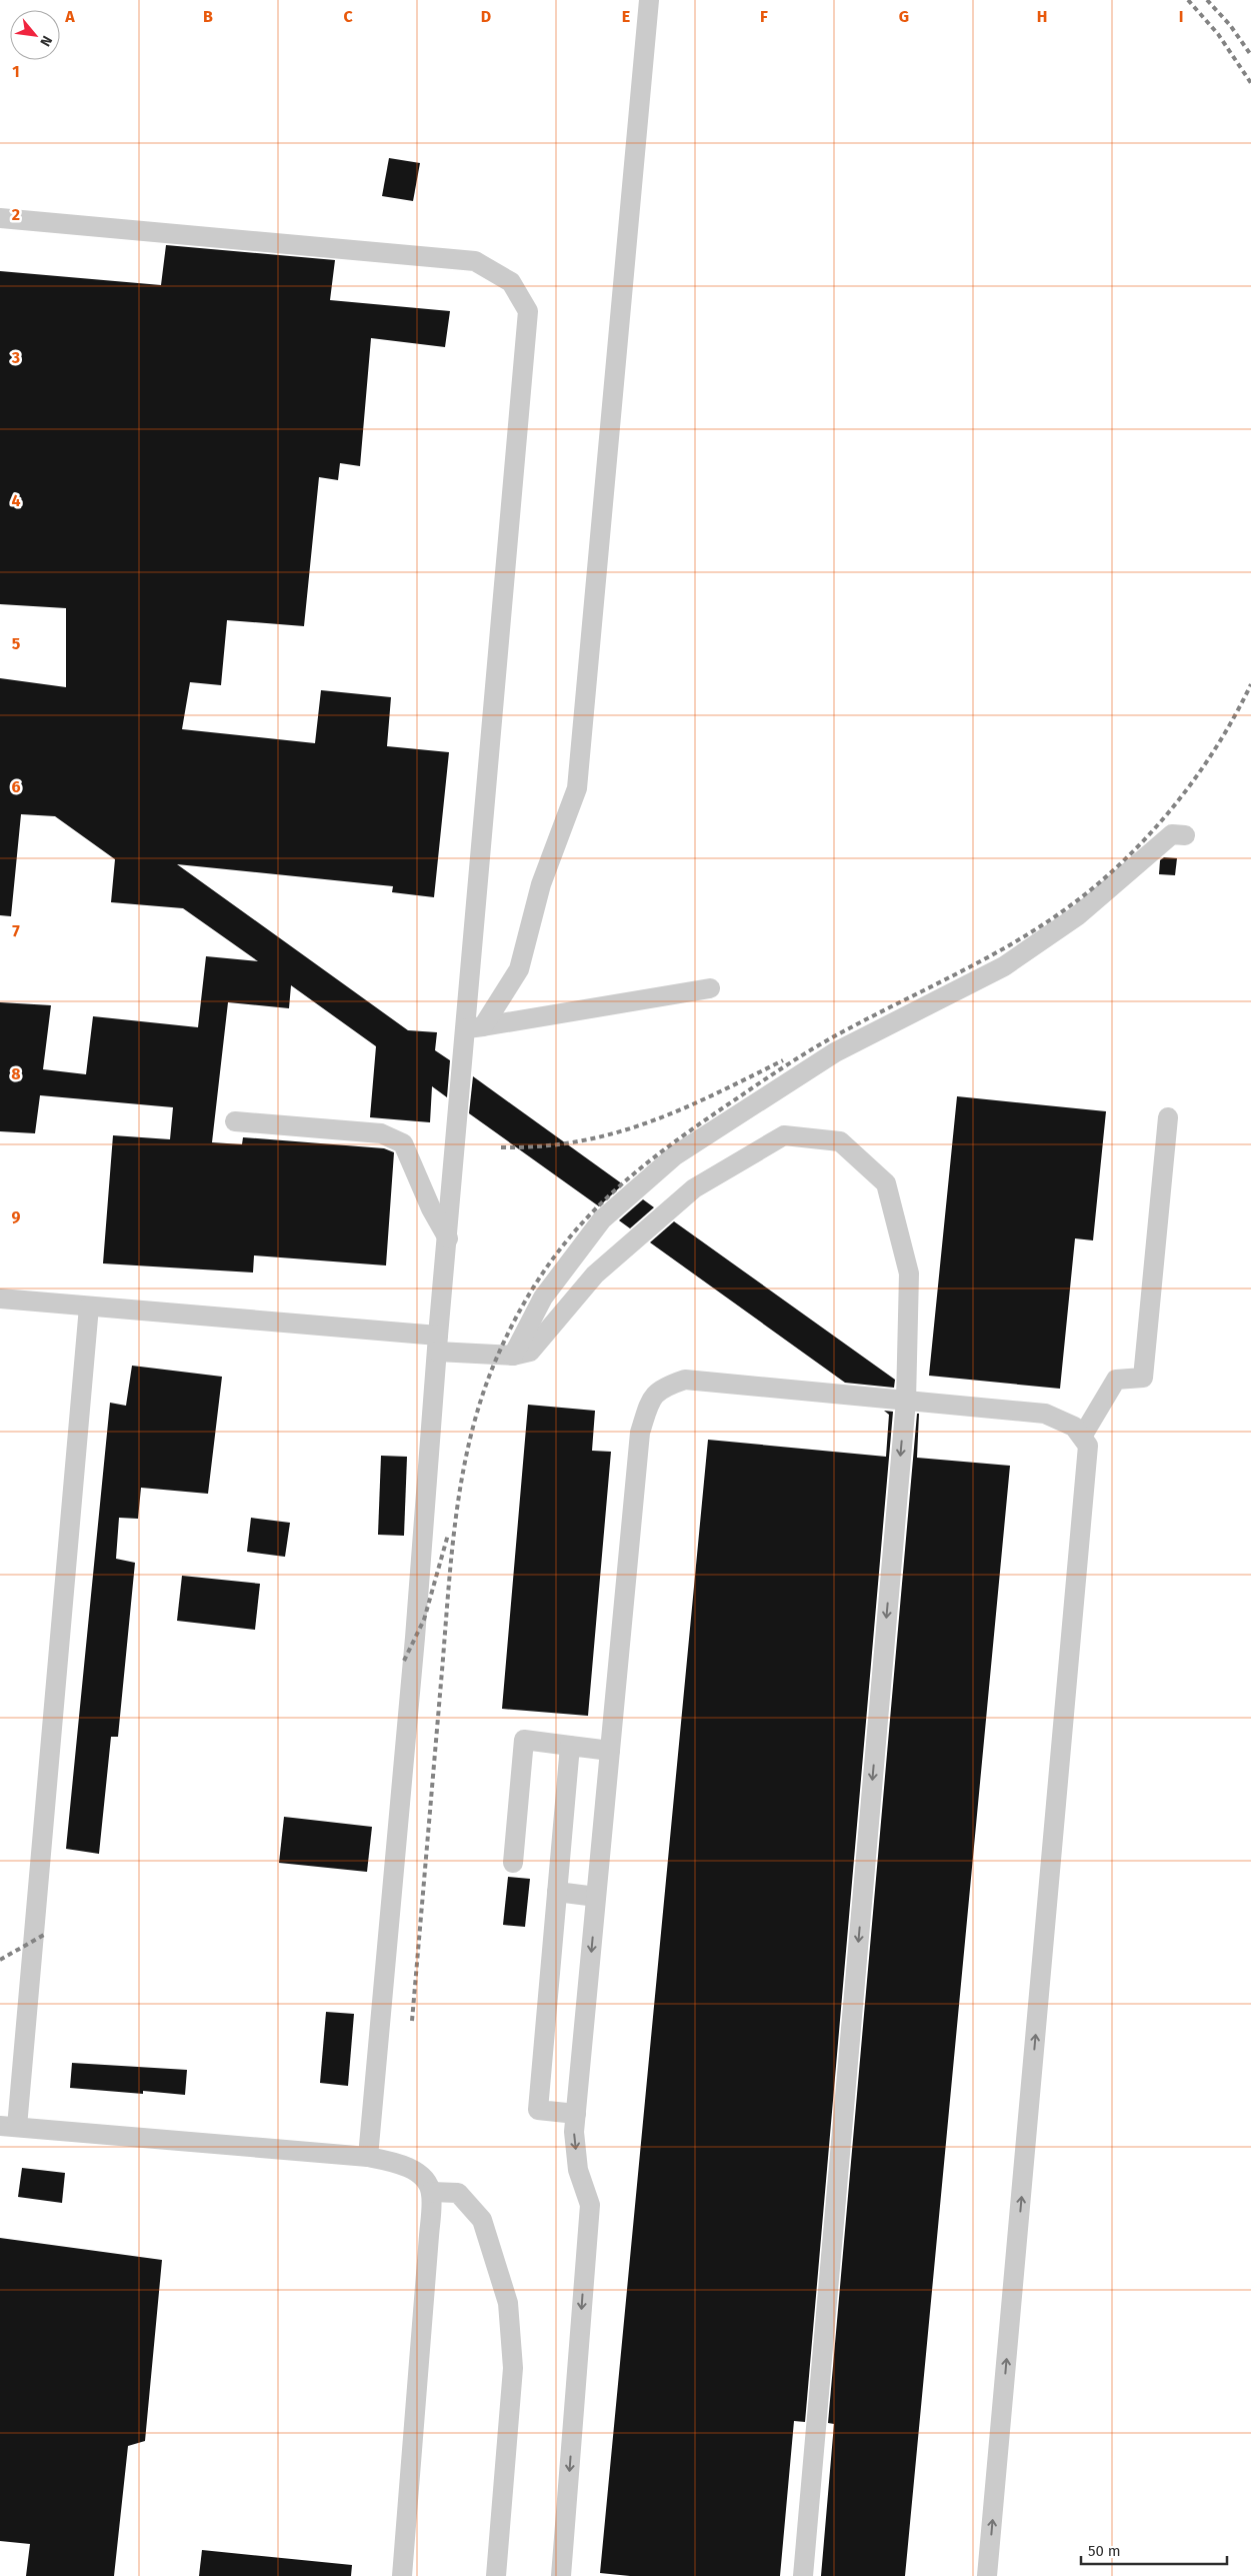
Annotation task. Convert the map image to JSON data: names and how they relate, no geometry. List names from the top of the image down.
{
  "scale_bar": "50 m",
  "north": "bottom right",
  "grid": {
    "columns": [
      "A",
      "B",
      "C",
      "D",
      "E",
      "F",
      "G",
      "H",
      "I"
    ],
    "rows": [
      "1",
      "2",
      "3",
      "4",
      "5",
      "6",
      "7",
      "8",
      "9"
    ]
  }
}
